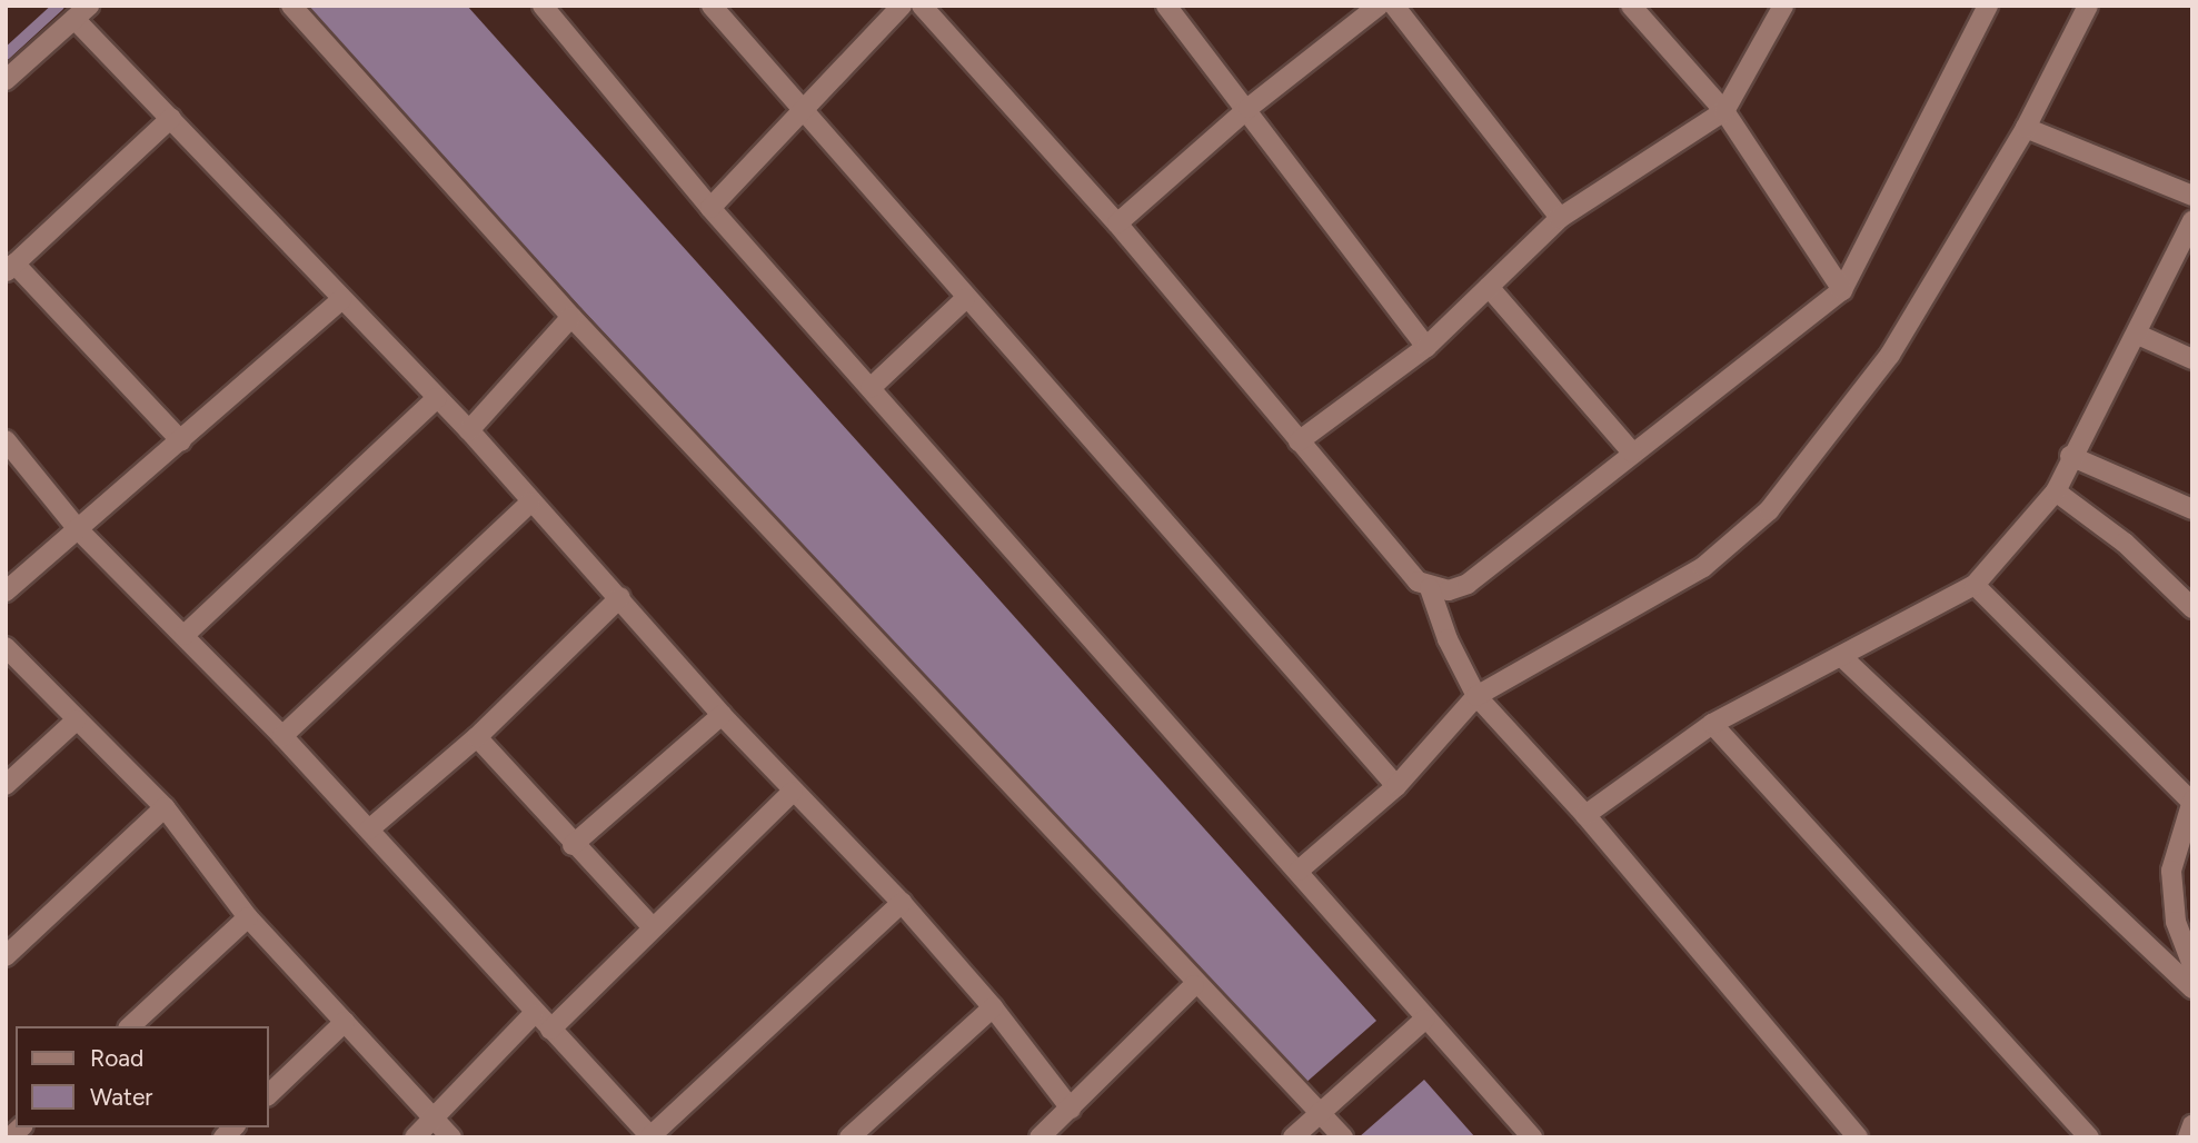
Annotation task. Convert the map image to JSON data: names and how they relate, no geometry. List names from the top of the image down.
{
  "legend": ["Road", "Water"]
}
